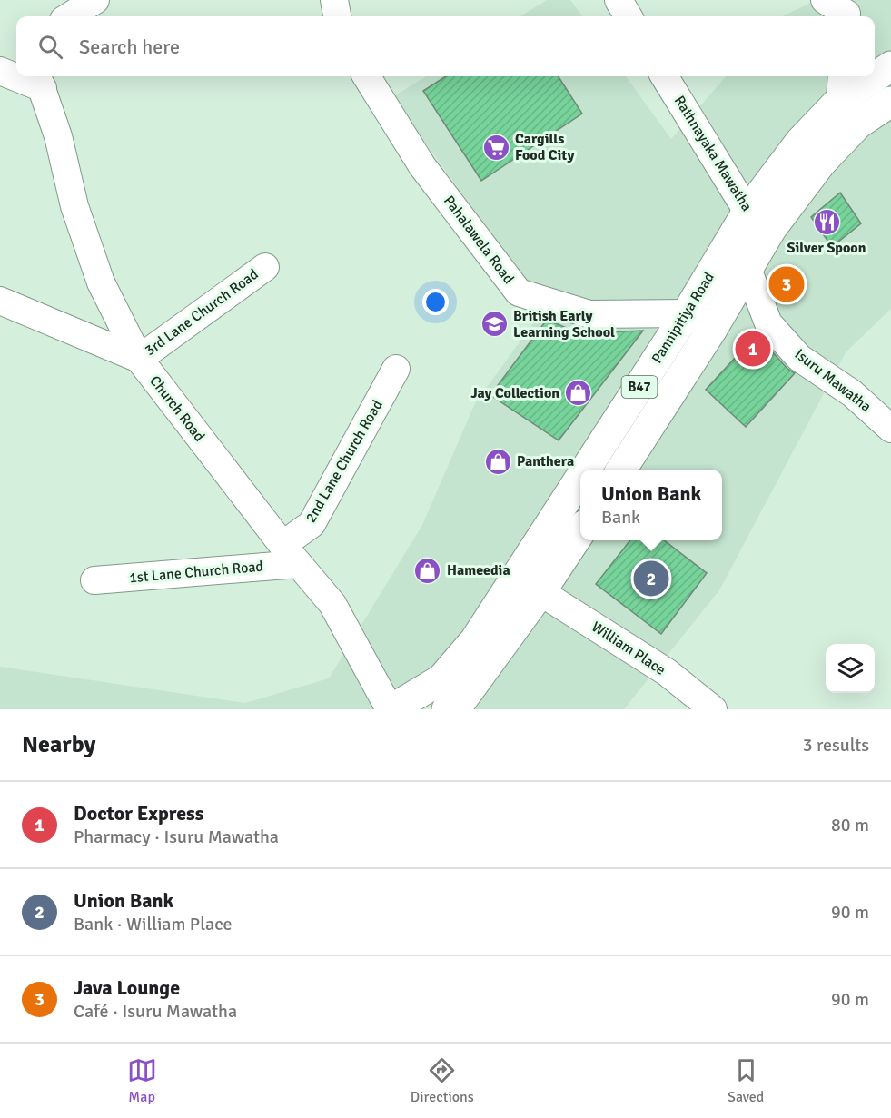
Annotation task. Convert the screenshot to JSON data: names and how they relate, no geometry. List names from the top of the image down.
{
  "streets": {
    "main road": ["Pannipitiya Road", "B47"],
    "street": [
      "Rathnayaka Mawatha",
      "Pahalawela Road",
      "3rd Lane Church Road",
      "Isuru Mawatha",
      "Church Road",
      "2nd Lane Church Road",
      "1st Lane Church Road",
      "William Place"
    ]
  },
  "crossings": [
    ["Rathnayaka Mawatha", "Pannipitiya Road"],
    ["Pahalawela Road", "Pannipitiya Road"],
    ["3rd Lane Church Road", "Church Road"],
    ["Pannipitiya Road", "Isuru Mawatha"],
    ["Pannipitiya Road", "Church Road"],
    ["Church Road", "2nd Lane Church Road"],
    ["Church Road", "1st Lane Church Road"],
    ["2nd Lane Church Road", "1st Lane Church Road"]
  ],
  "places": {
    "supermarket": ["Cargills Food City"],
    "restaurant": ["Silver Spoon"],
    "school or university": ["British Early Learning School"],
    "shop": ["Jay Collection", "Panthera", "Hameedia"]
  },
  "page": {
    "search": "Search here",
    "pins": ["3", "1", "2"],
    "popup": ["Union Bank", "Bank"],
    "heading": ["Nearby", "3 results"],
    "list": [
      {
        "mark": "1",
        "name": "Doctor Express",
        "note": "Pharmacy · Isuru Mawatha",
        "value": "80 m"
      },
      {
        "mark": "2",
        "name": "Union Bank",
        "note": "Bank · William Place",
        "value": "90 m"
      },
      {
        "mark": "3",
        "name": "Java Lounge",
        "note": "Café · Isuru Mawatha",
        "value": "90 m"
      }
    ],
    "nav": ["Map", "Directions", "Saved"]
  }
}
